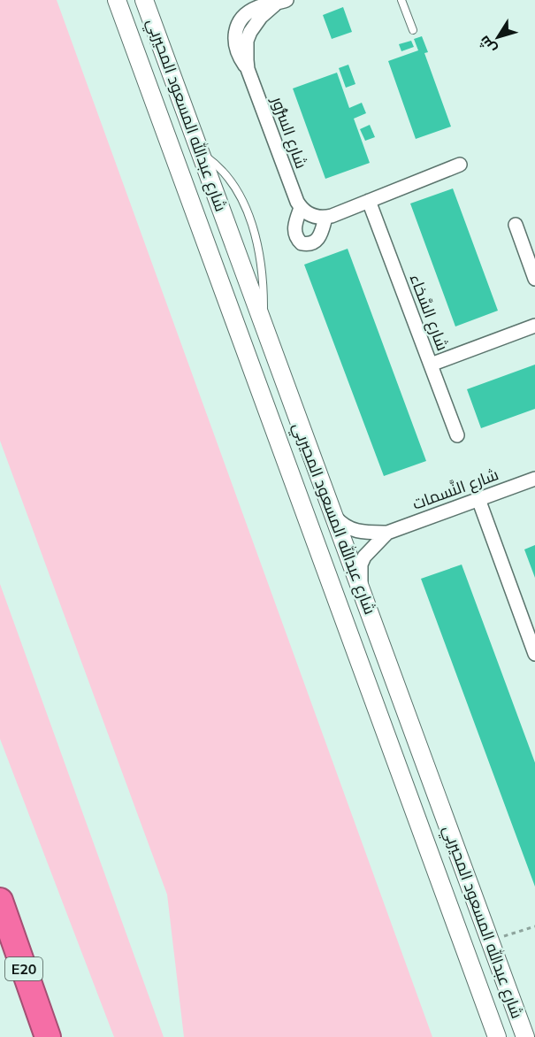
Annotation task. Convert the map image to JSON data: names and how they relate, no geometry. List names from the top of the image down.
{
  "streets": {
    "highway": ["E20"],
    "street": [
      "شارع عبدالله المسعود المحيربي",
      "شارع السُّرُور",
      "شارع السَّخاء",
      "شارع النَّسمات"
    ]
  },
  "crossings": [
    ["شارع عبدالله المسعود المحيربي", "شارع النَّسمات"]
  ],
  "north": "bottom left"
}
